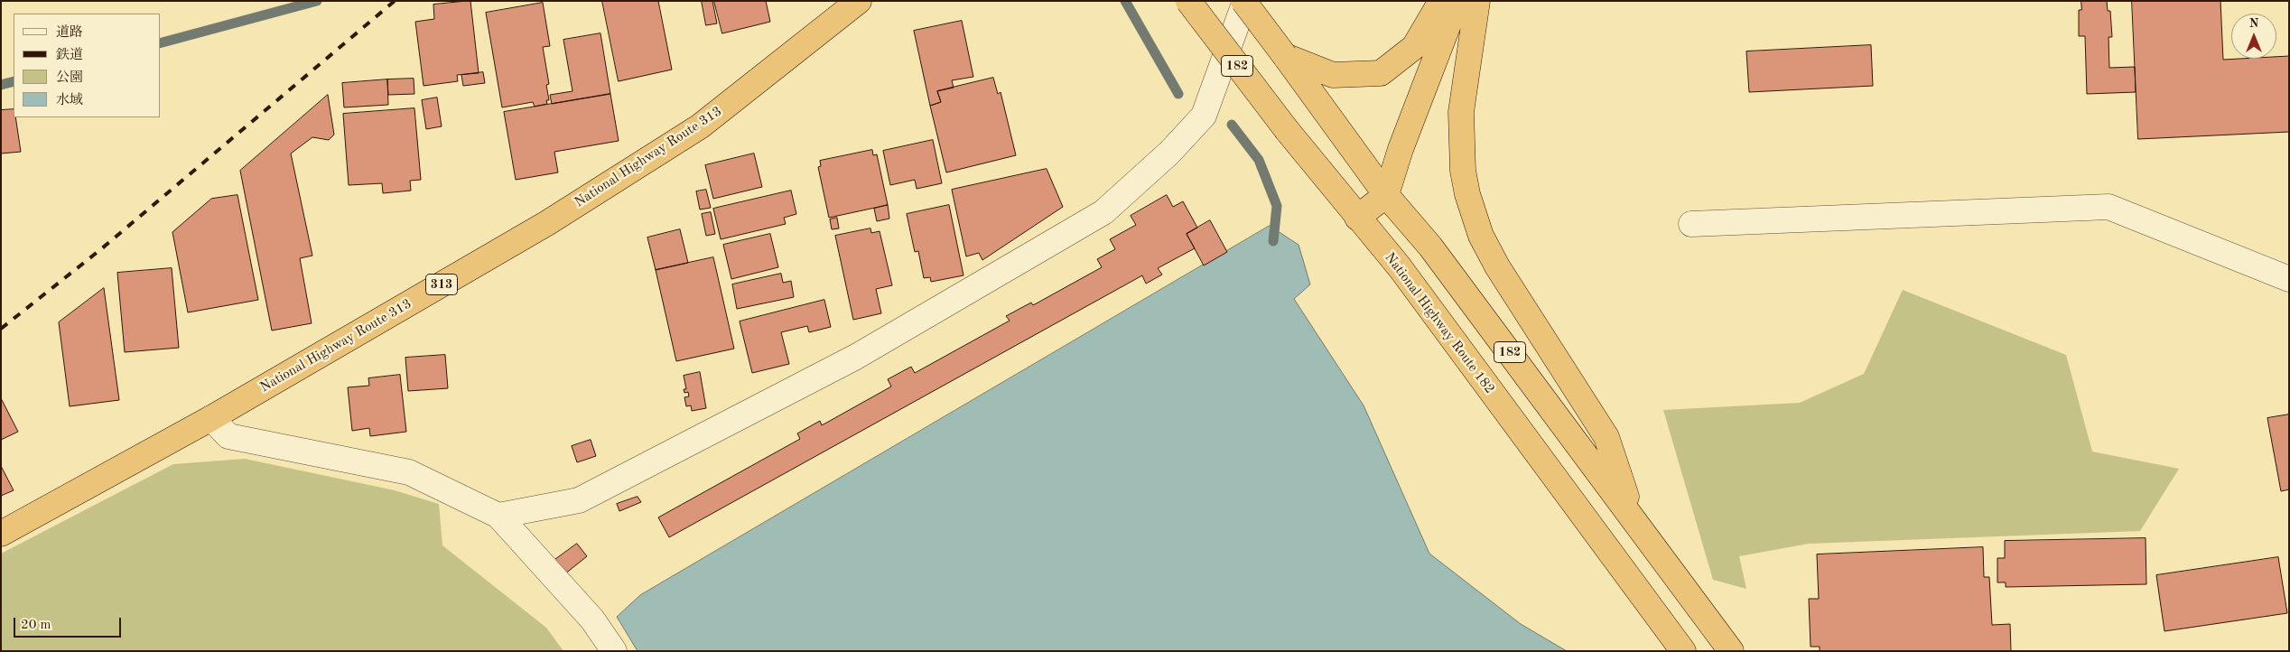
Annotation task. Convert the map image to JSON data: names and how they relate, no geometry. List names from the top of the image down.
{
  "streets": {
    "highway": [
      "182",
      "National Highway Route 313",
      "313",
      "National Highway Route 182"
    ]
  },
  "legend": [
    "道路",
    "鉄道",
    "公園",
    "水域"
  ],
  "scale_bar": "20 m",
  "north": "top"
}
